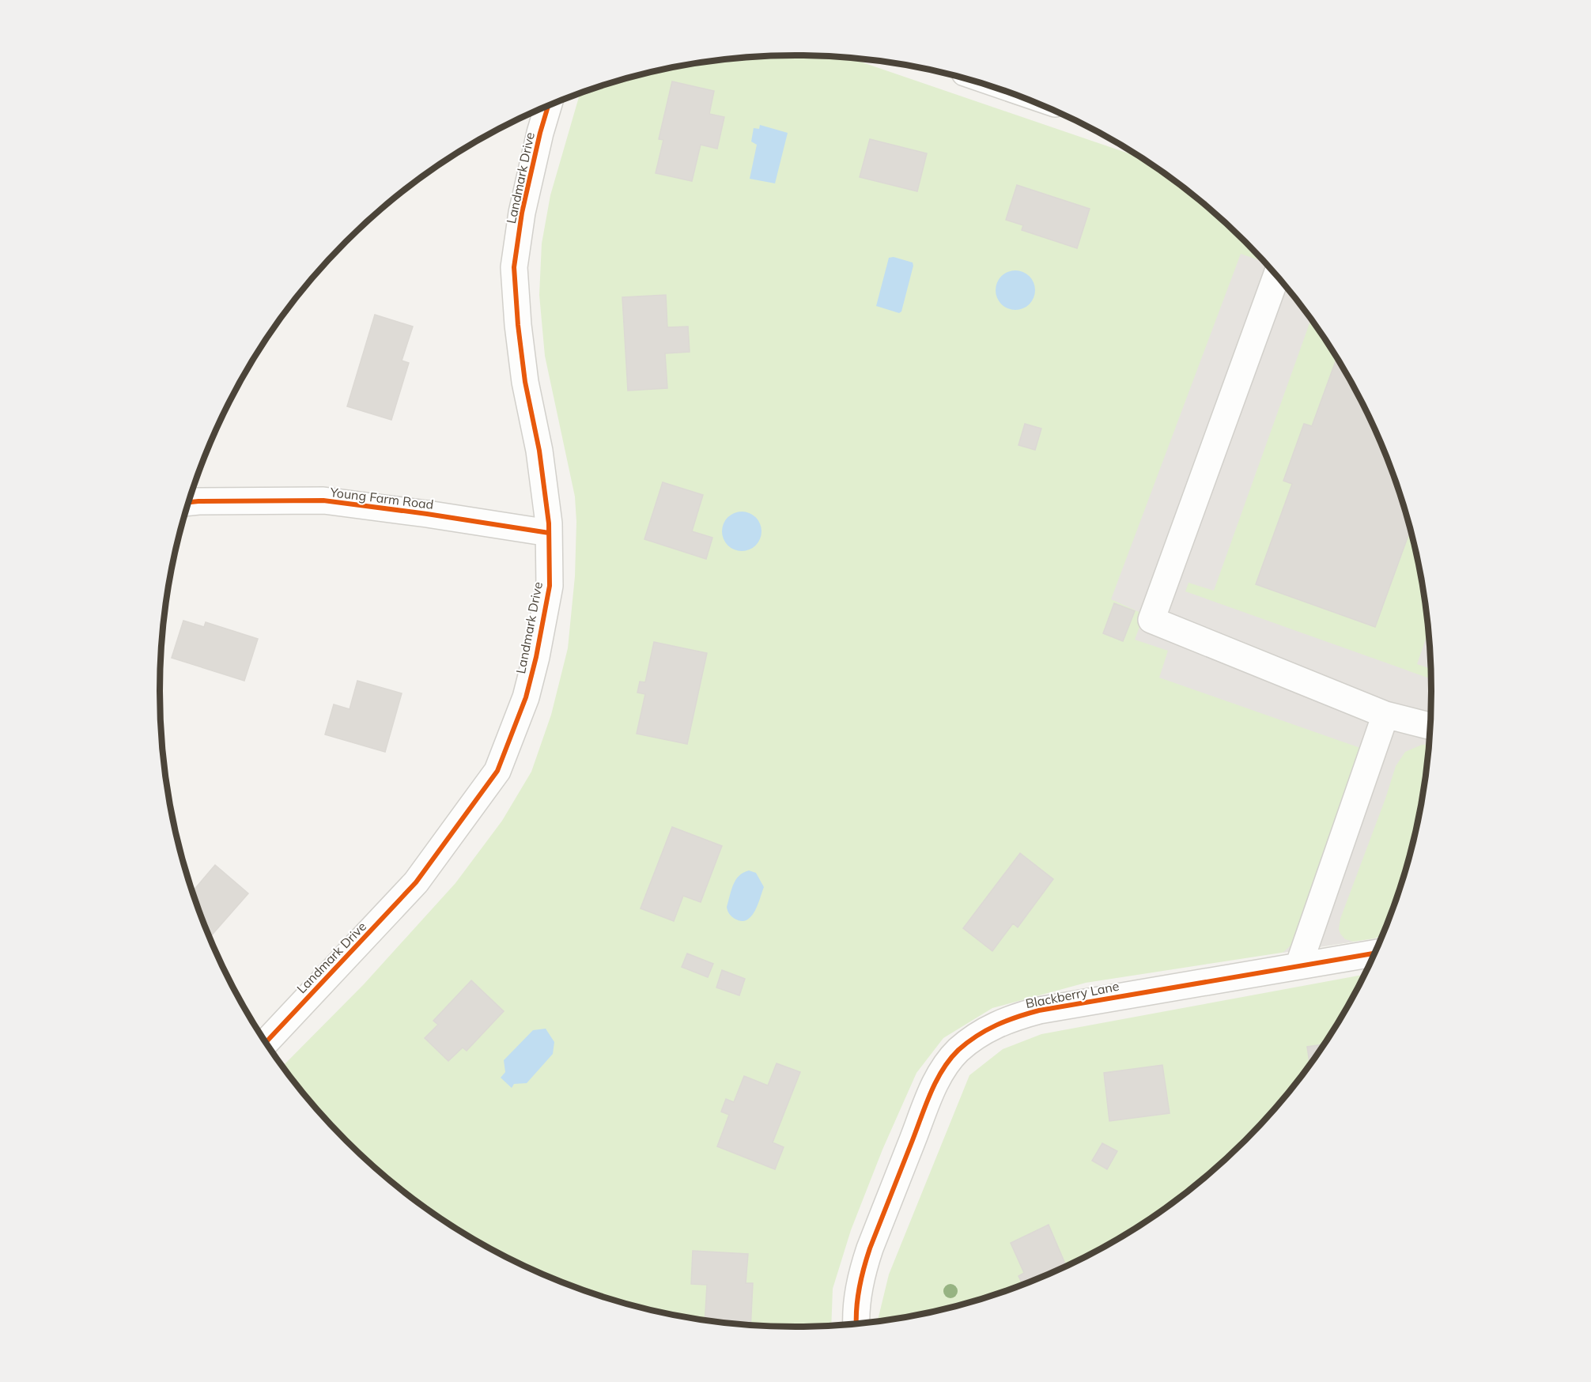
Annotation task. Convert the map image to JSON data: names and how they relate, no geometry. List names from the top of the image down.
{
  "streets": {
    "street": ["Landmark Drive", "Young Farm Road", "Blackberry Lane"]
  },
  "crossings": [
    ["Landmark Drive", "Young Farm Road"]
  ]
}
